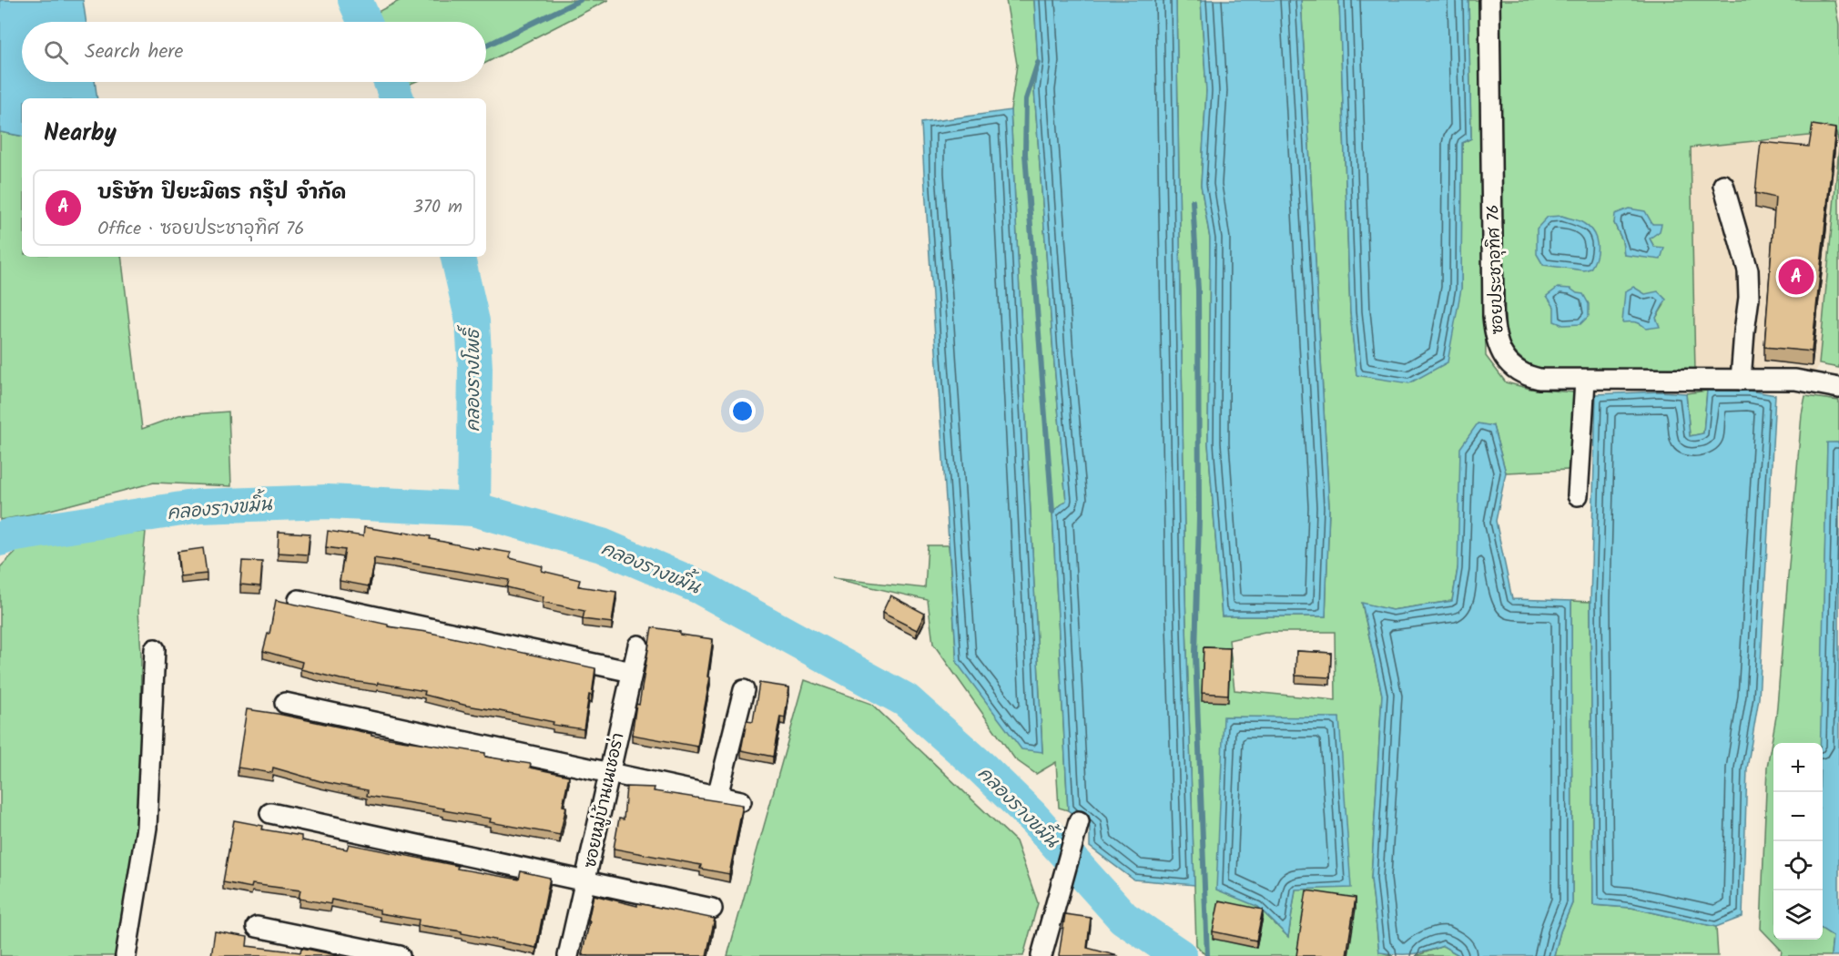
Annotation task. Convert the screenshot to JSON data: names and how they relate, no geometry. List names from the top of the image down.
{
  "streets": {
    "street": ["ซอยประชาอุทิศ 76", "ซอยหมู่บ้านเนเชอร่า"]
  },
  "water": ["คลองรางโพธิ์", "คลองรางขมิ้น"],
  "page": {
    "search": "Search here",
    "heading": "Nearby",
    "list": [
      {
        "mark": "A",
        "name": "บริษัท ปิยะมิตร กรุ๊ป จำกัด",
        "note": "Office · ซอยประชาอุทิศ 76",
        "value": "370 m"
      }
    ],
    "pins": "A",
    "map_buttons": ["+", "−"]
  }
}
